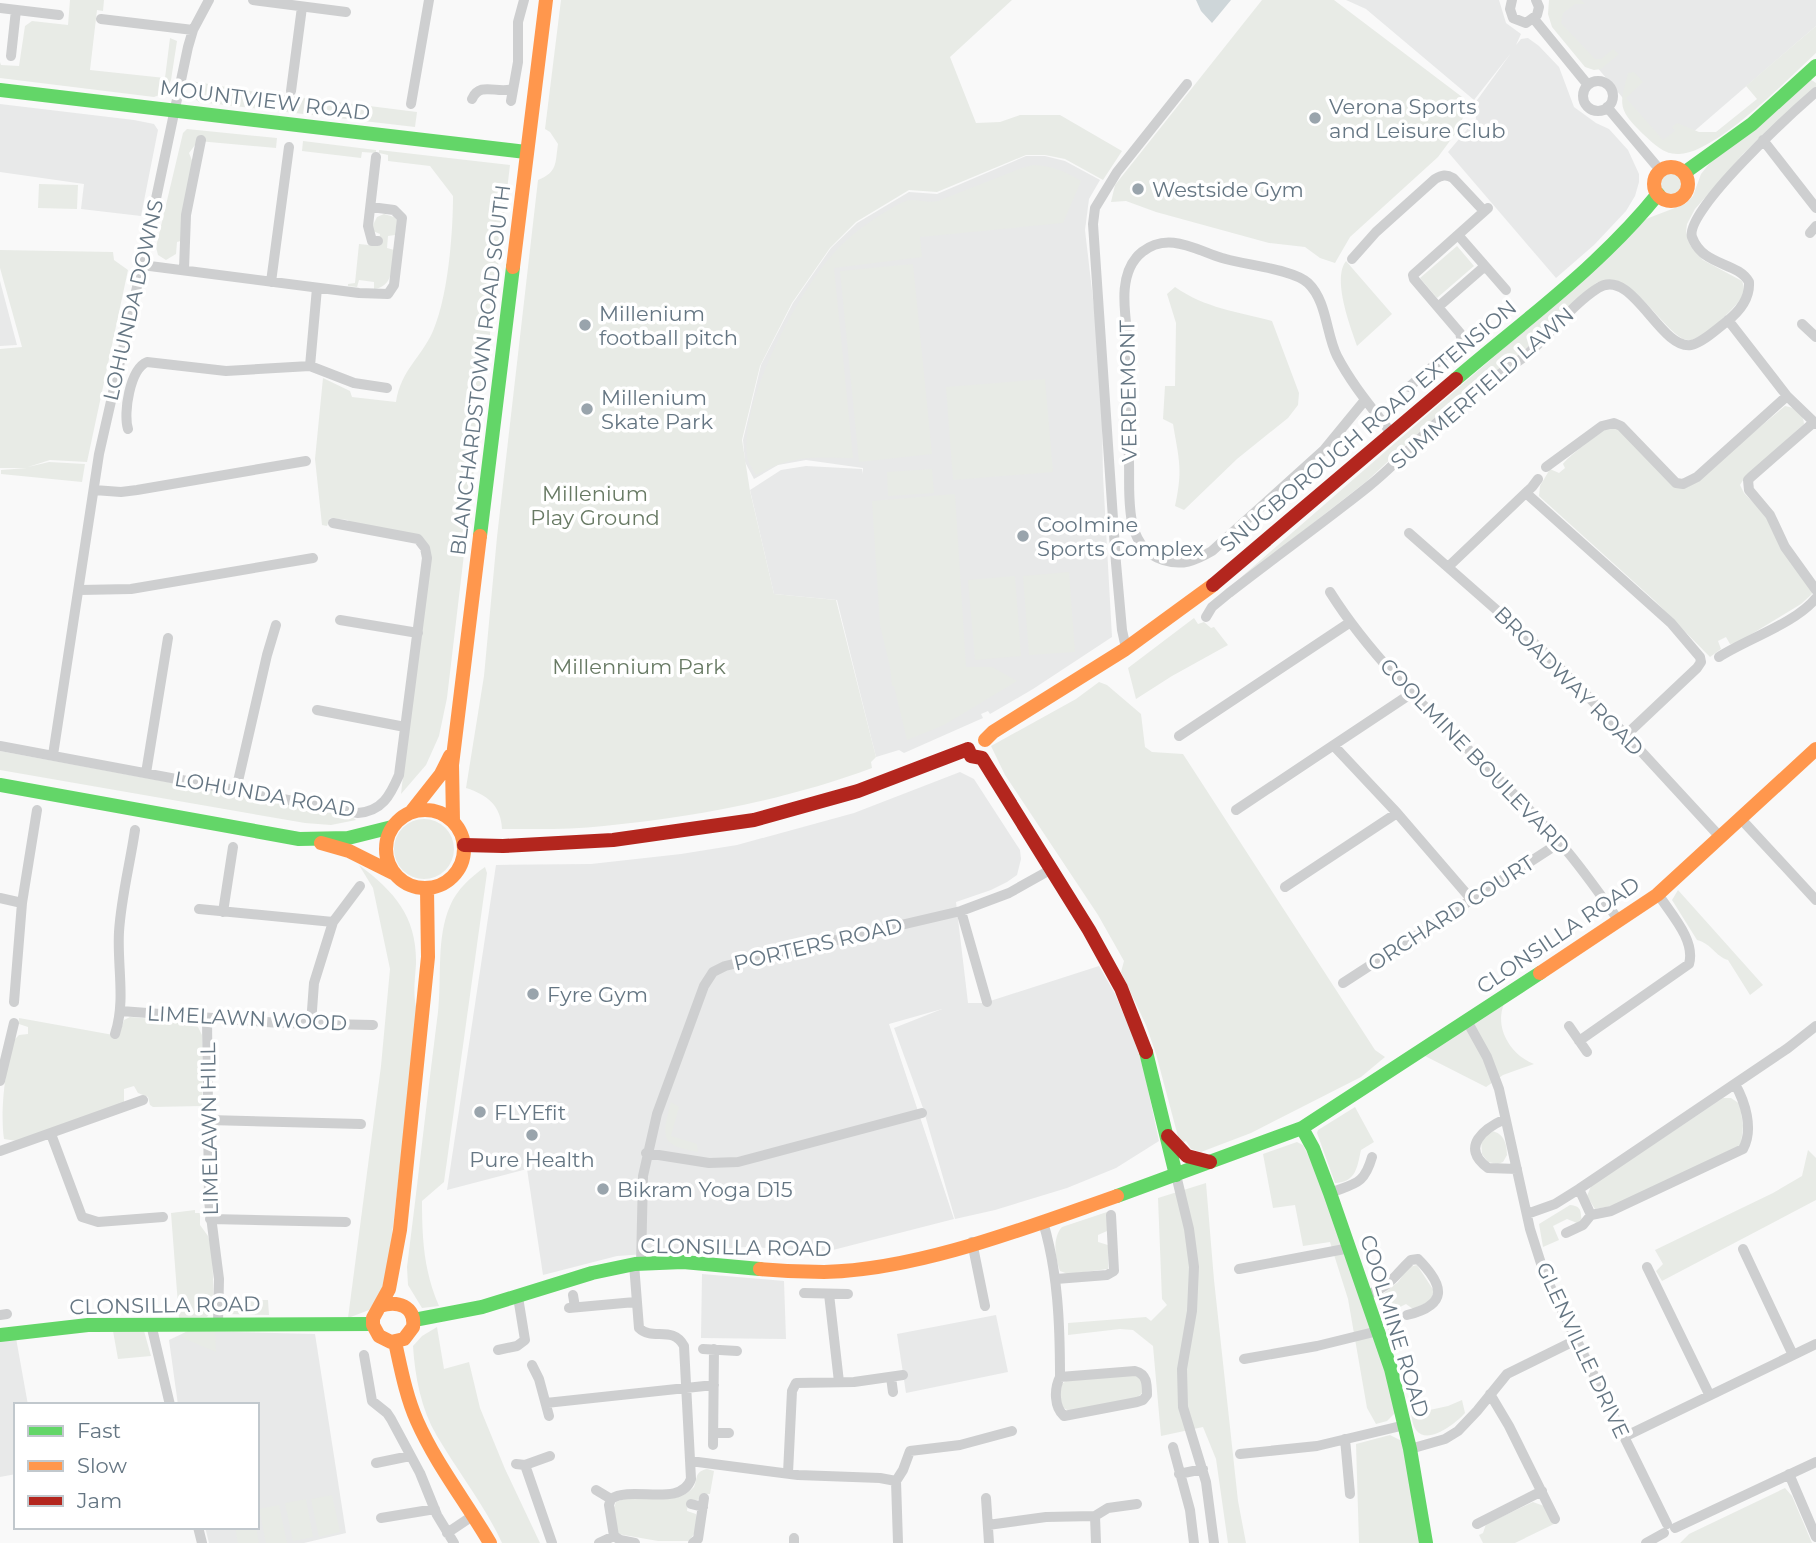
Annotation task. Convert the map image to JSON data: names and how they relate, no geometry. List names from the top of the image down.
{
  "streets": {
    "main road": [
      "MOUNTVIEW ROAD",
      "BLANCHARDSTOWN ROAD SOUTH",
      "SNUGBOROUGH ROAD EXTENSION",
      "CLONSILLA ROAD",
      "COOLMINE ROAD"
    ],
    "street": [
      "LOHUNDA DOWNS",
      "SUMMERFIELD LAWN",
      "VERDEMONT",
      "BROADWAY ROAD",
      "COOLMINE BOULEVARD",
      "LOHUNDA ROAD",
      "ORCHARD COURT",
      "PORTERS ROAD",
      "LIMELAWN WOOD",
      "LIMELAWN HILL",
      "GLENVILLE DRIVE"
    ]
  },
  "crossings": [
    ["MOUNTVIEW ROAD", "LOHUNDA DOWNS"],
    ["MOUNTVIEW ROAD", "BLANCHARDSTOWN ROAD SOUTH"],
    ["LOHUNDA DOWNS", "LOHUNDA ROAD"],
    ["VERDEMONT", "SNUGBOROUGH ROAD EXTENSION"],
    ["BROADWAY ROAD", "CLONSILLA ROAD"],
    ["COOLMINE BOULEVARD", "ORCHARD COURT"],
    ["COOLMINE BOULEVARD", "CLONSILLA ROAD"],
    ["CLONSILLA ROAD", "PORTERS ROAD"],
    ["CLONSILLA ROAD", "LIMELAWN HILL"],
    ["CLONSILLA ROAD", "COOLMINE ROAD"],
    ["CLONSILLA ROAD", "GLENVILLE DRIVE"],
    ["LIMELAWN WOOD", "LIMELAWN HILL"]
  ],
  "parks": ["Millenium Play Ground", "Millennium Park"],
  "places": [
    "Verona Sports and Leisure Club",
    "Westside Gym",
    "Millenium football pitch",
    "Millenium Skate Park",
    "Coolmine Sports Complex",
    "Fyre Gym",
    "FLYEfit",
    "Pure Health",
    "Bikram Yoga D15"
  ],
  "legend": ["Fast", "Slow", "Jam"]
}
